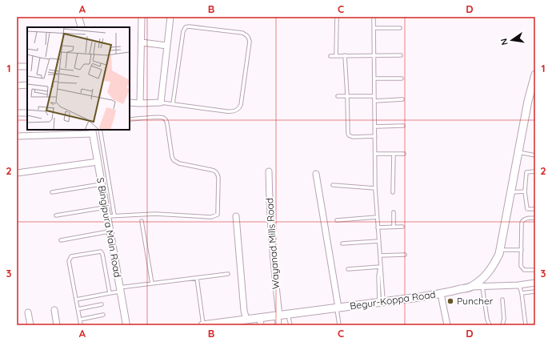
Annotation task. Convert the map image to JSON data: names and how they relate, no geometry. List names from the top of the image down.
{
  "streets": {
    "main road": ["Begur-Koppa Road"],
    "street": ["S Bingipura Main Road", "Wayanad Mills Road"]
  },
  "crossings": [
    ["Wayanad Mills Road", "Begur-Koppa Road"]
  ],
  "places": ["Puncher"],
  "north": "left",
  "grid": {
    "columns": [
      "A",
      "B",
      "C",
      "D"
    ],
    "rows": ["1", "2", "3"]
  }
}
